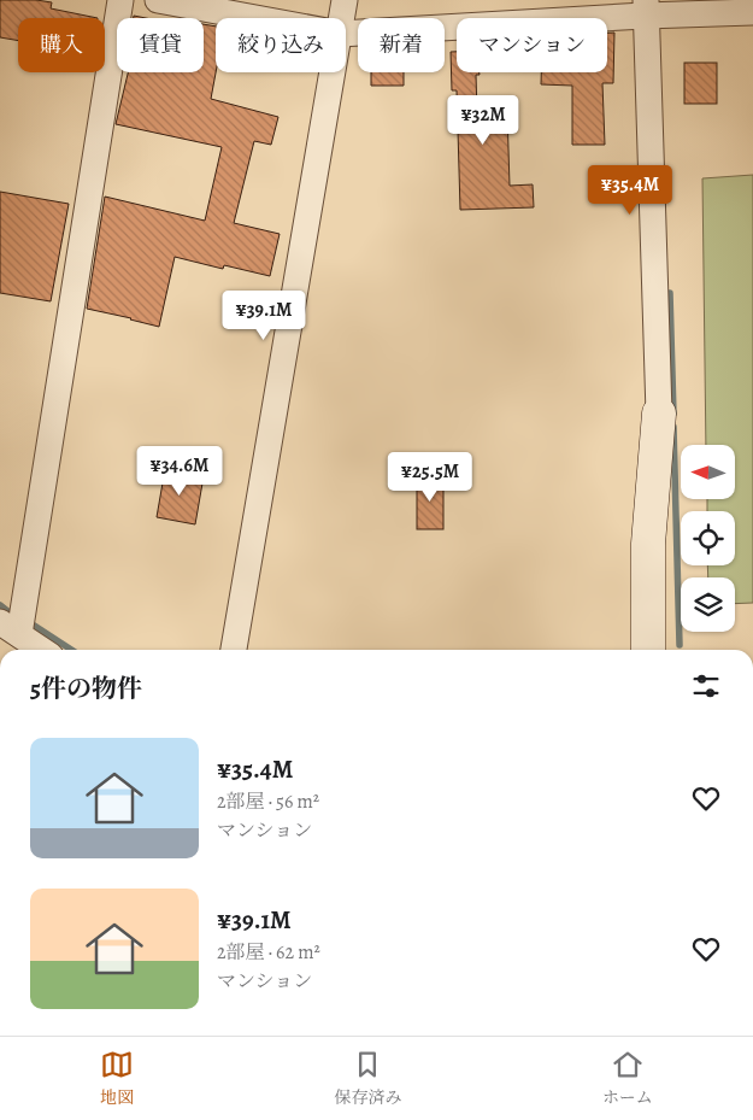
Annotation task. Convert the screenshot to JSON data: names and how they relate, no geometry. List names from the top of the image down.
{
  "north": "left",
  "page": {
    "chip": [
      "購入",
      "賃貸",
      "絞り込み",
      "新着",
      "マンション"
    ],
    "price": [
      "¥32M",
      "¥35.4M",
      "¥39.1M",
      "¥34.6M",
      "¥25.5M"
    ],
    "heading": "5件の物件",
    "list": [
      {
        "name": "¥35.4M",
        "note": "2部屋 · 56 m² · マンション"
      },
      {
        "name": "¥39.1M",
        "note": "2部屋 · 62 m² · マンション"
      }
    ],
    "tabs": ["地図", "保存済み", "ホーム"]
  }
}
